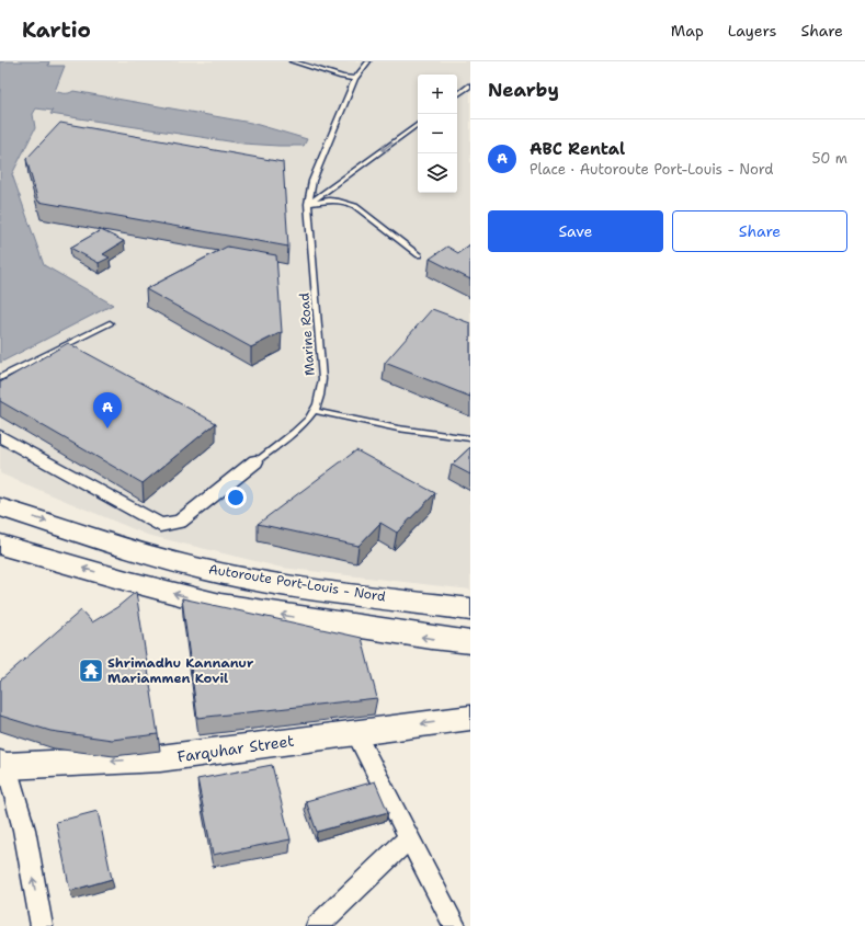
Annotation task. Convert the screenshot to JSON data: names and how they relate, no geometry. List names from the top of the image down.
{
  "streets": {
    "highway": ["Autoroute Port-Louis - Nord"],
    "street": ["Farquhar Street"],
    "lane": ["Marine Road"]
  },
  "one_way": ["Farquhar Street"],
  "places": {
    "temple": ["Shrimadhu Kannanur Mariammen Kovil"]
  },
  "page": {
    "header": "Kartio",
    "nav": ["Map", "Layers", "Share"],
    "heading": "Nearby",
    "map_buttons": ["+", "−"],
    "list": [
      {
        "mark": "A",
        "name": "ABC Rental",
        "note": "Place · Autoroute Port-Louis - Nord",
        "value": "50 m"
      }
    ],
    "buttons": ["Save", "Share"],
    "pins": "A"
  }
}
